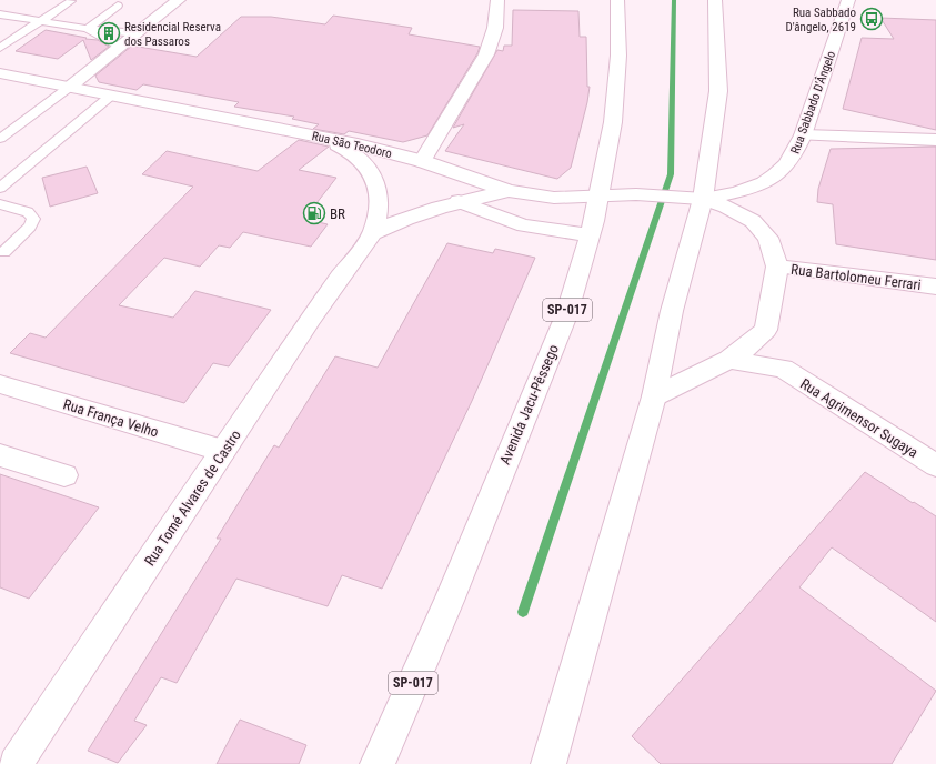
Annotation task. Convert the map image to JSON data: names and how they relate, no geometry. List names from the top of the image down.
{
  "streets": {
    "main road": [
      "Rua Sabbado D'Ângelo",
      "Rua São Teodoro",
      "Rua Bartolomeu Ferrari",
      "SP-017",
      "Avenida Jacu-Pêssego",
      "Rua França Velho",
      "Rua Agrimensor Sugaya",
      "Rua Tomé Alvares de Castro"
    ]
  },
  "crossings": [
    ["Rua Sabbado D'Ângelo", "Rua São Teodoro"],
    ["Rua São Teodoro", "Avenida Jacu-Pêssego"],
    ["Rua São Teodoro", "Rua Tomé Alvares de Castro"],
    ["Rua França Velho", "Rua Tomé Alvares de Castro"]
  ],
  "places": {
    "bus stop": ["Rua Sabbado D'ângelo, 2619"],
    "building": ["Residencial Reserva dos Passaros"],
    "fuel station": ["BR"]
  }
}
